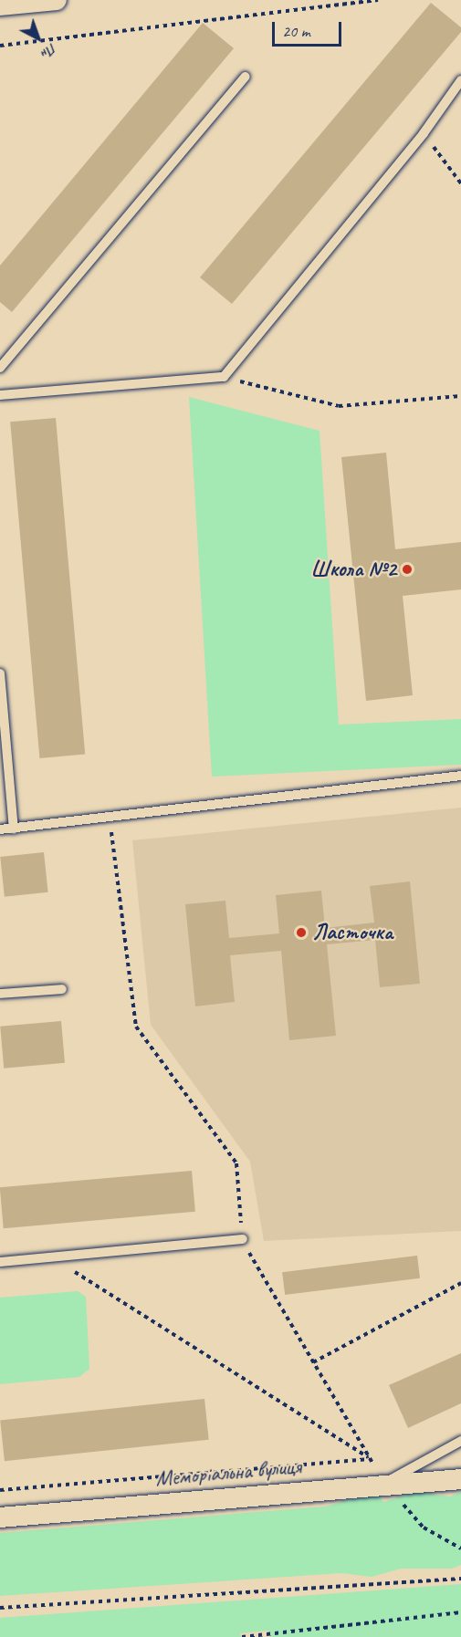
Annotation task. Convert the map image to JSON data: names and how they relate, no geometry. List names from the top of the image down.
{
  "streets": {
    "street": ["Меморіальна вулиця"]
  },
  "places": ["Школа №2", "Ласточка"],
  "scale_bar": "20 m",
  "north": "bottom right"
}
